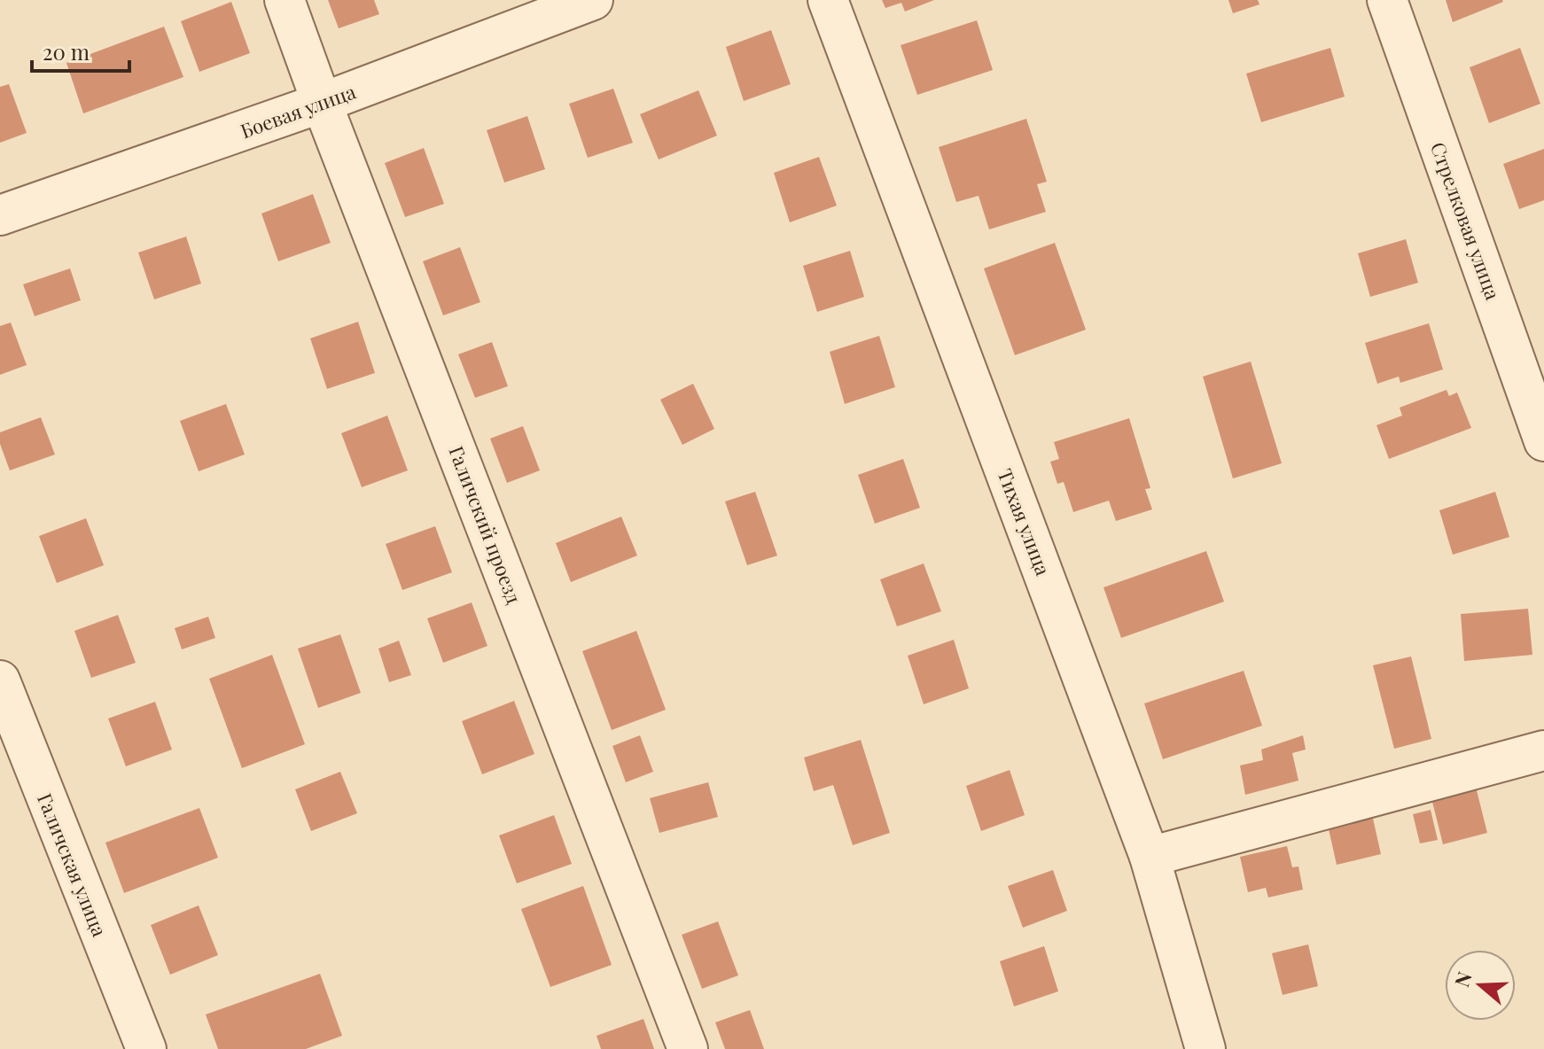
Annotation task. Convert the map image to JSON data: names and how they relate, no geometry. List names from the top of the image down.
{
  "streets": {
    "street": [
      "Боевая улица",
      "Стрелковая улица",
      "Тихая улица",
      "Галичский проезд",
      "Галичская улица"
    ]
  },
  "crossings": [
    ["Боевая улица", "Галичский проезд"]
  ],
  "scale_bar": "20 m",
  "north": "left"
}
